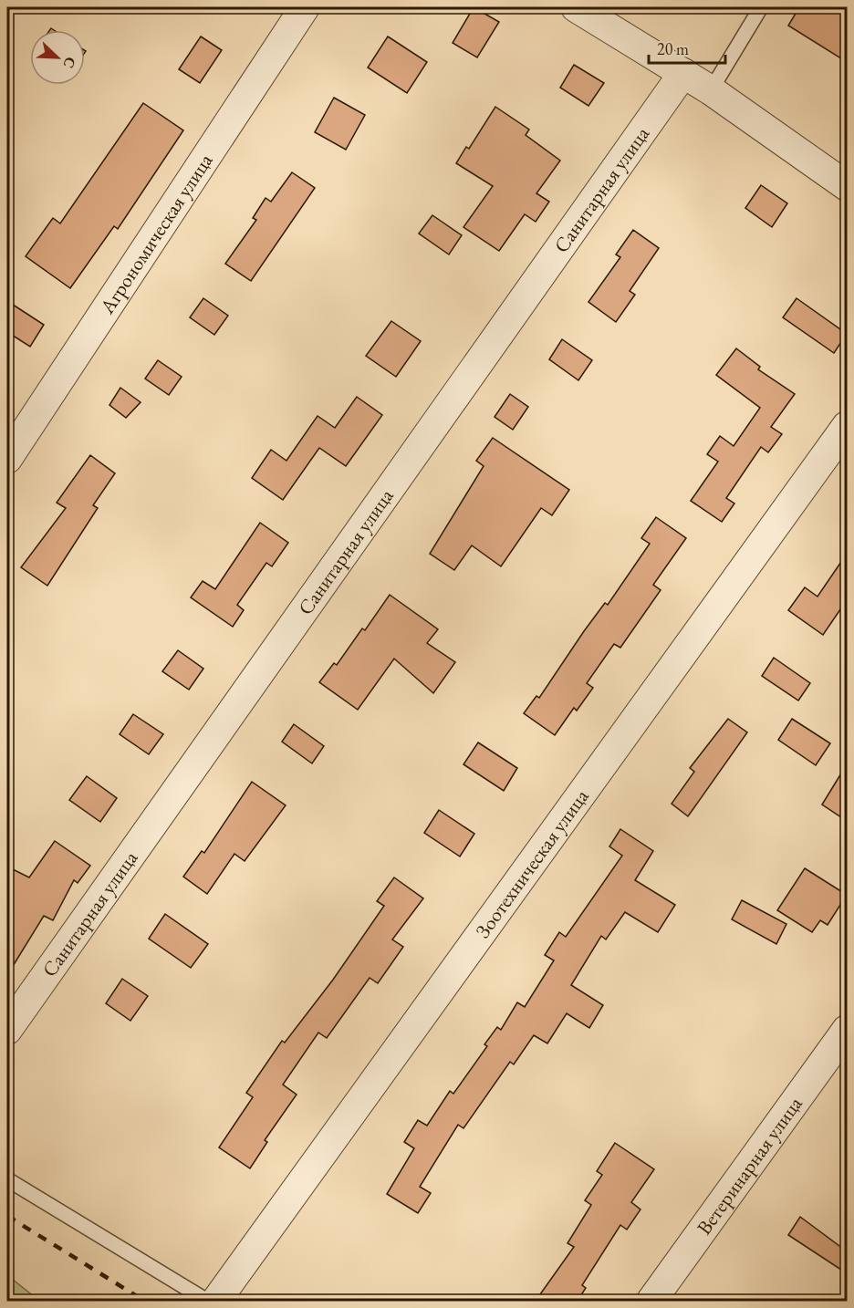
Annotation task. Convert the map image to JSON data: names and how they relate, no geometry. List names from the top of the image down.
{
  "streets": {
    "street": [
      "Санитарная улица",
      "Агрономическая улица",
      "Зоотехническая улица",
      "Ветеринарная улица"
    ]
  },
  "scale_bar": "20 m",
  "north": "bottom right"
}
